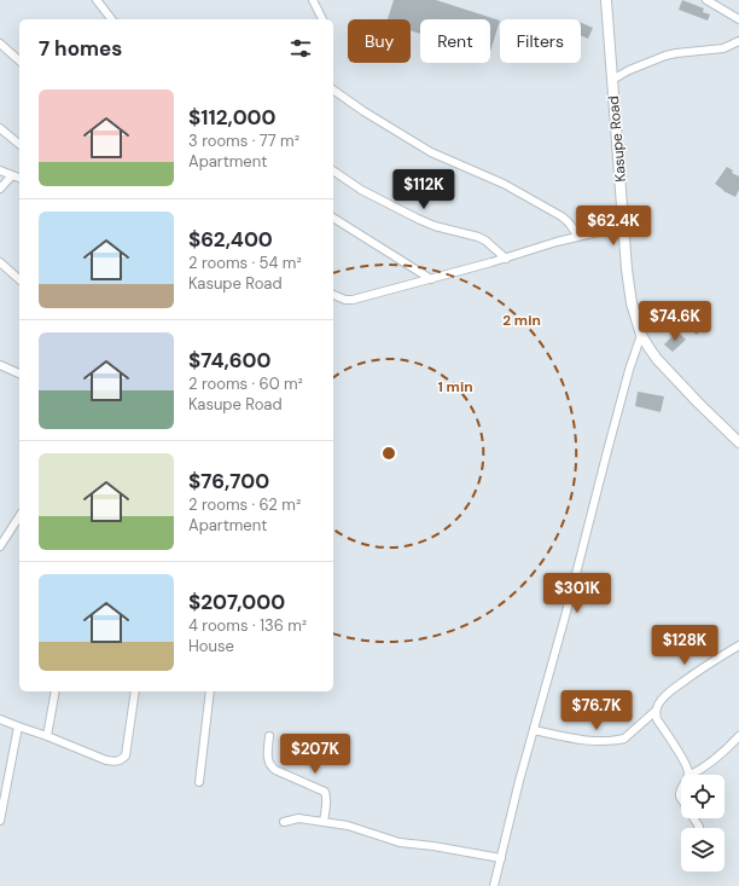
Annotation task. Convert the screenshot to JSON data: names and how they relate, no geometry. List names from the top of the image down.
{
  "streets": {
    "street": ["Kasupe Road"]
  },
  "page": {
    "chip": ["Buy", "Rent", "Filters"],
    "heading": "7 homes",
    "list": [
      {
        "name": "$112,000",
        "note": "3 rooms · 77 m² · Apartment"
      },
      {
        "name": "$62,400",
        "note": "2 rooms · 54 m² · Kasupe Road"
      },
      {
        "name": "$74,600",
        "note": "2 rooms · 60 m² · Kasupe Road"
      },
      {
        "name": "$76,700",
        "note": "2 rooms · 62 m² · Apartment"
      },
      {
        "name": "$207,000",
        "note": "4 rooms · 136 m² · House"
      }
    ],
    "price": [
      "$112K",
      "$62.4K",
      "$74.6K",
      "$301K",
      "$128K",
      "$76.7K",
      "$207K"
    ]
  },
  "rings": ["2 min", "1 min"]
}
